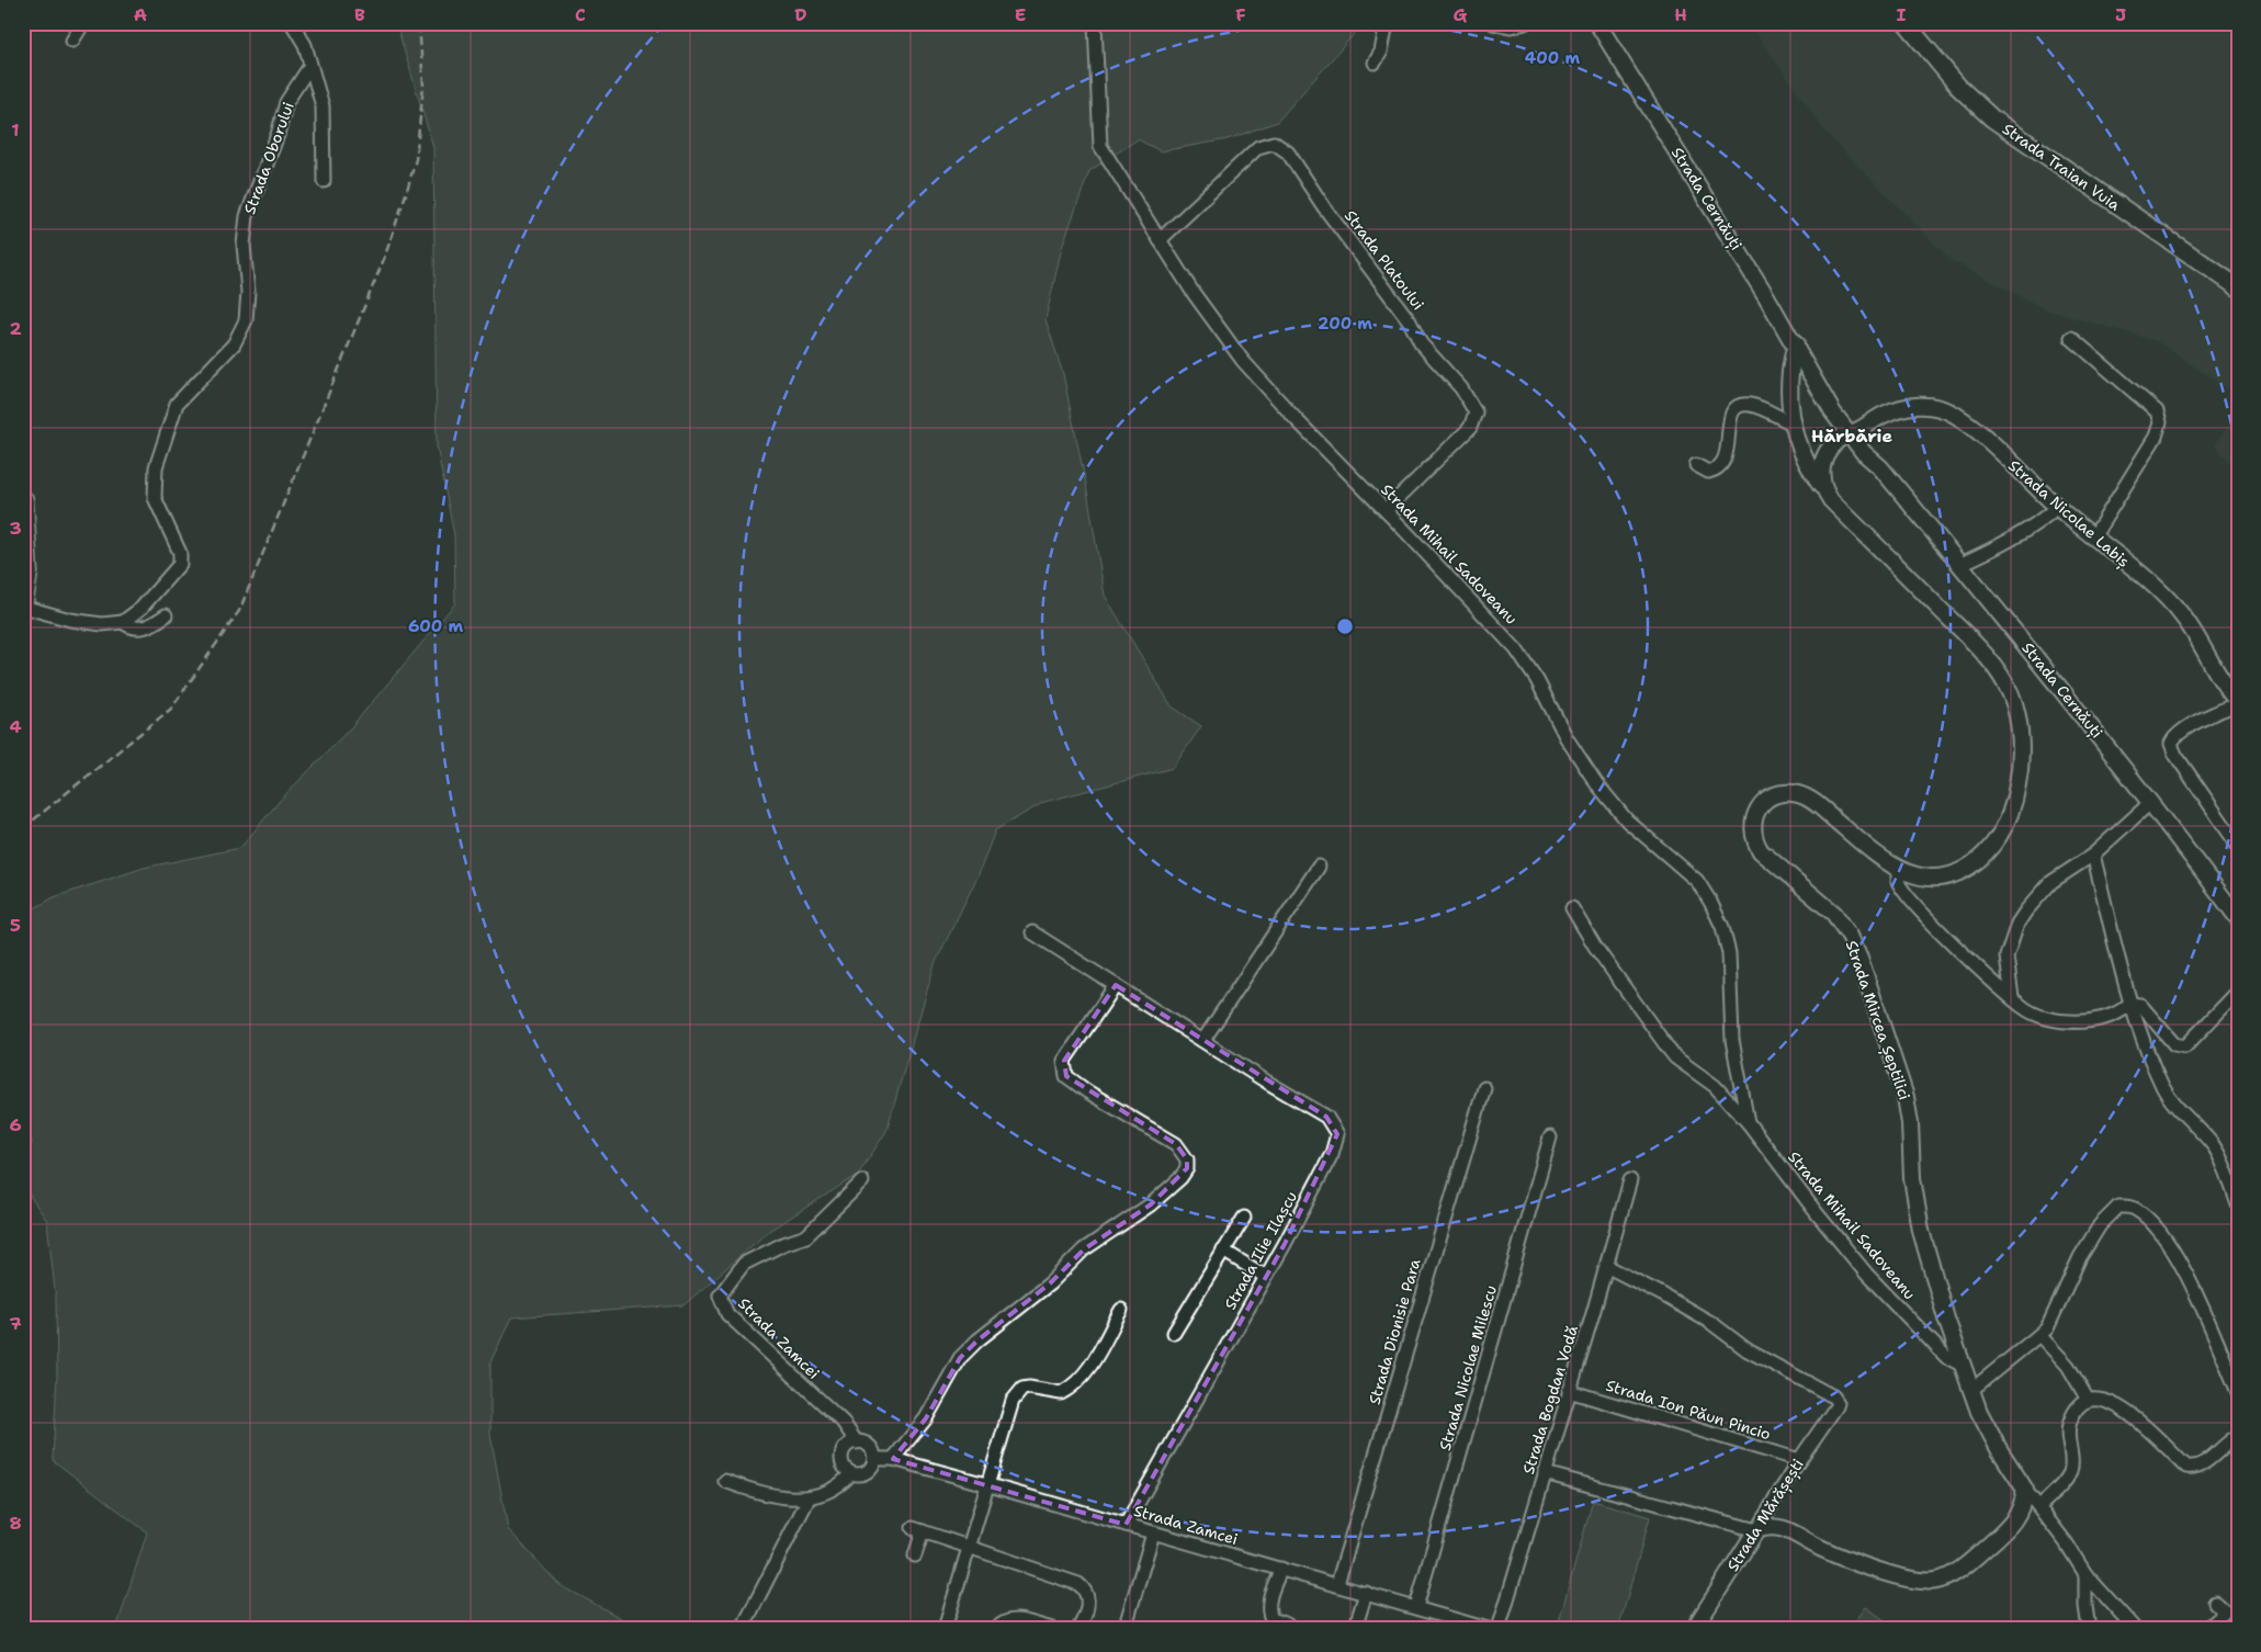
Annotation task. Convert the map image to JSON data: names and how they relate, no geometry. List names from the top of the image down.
{
  "streets": {
    "main road": ["Strada Traian Vuia"],
    "street": [
      "Strada Oborului",
      "Strada Cernăuți",
      "Strada Platoului",
      "Strada Nicolae Labiș",
      "Strada Mihail Sadoveanu",
      "Strada Mircea Șeptilici",
      "Strada Ilie Ilașcu",
      "Strada Dionisie Para",
      "Strada Zamcei",
      "Strada Nicolae Milescu",
      "Strada Bogdan Vodă",
      "Strada Ion Păun Pincio",
      "Strada Mărășești"
    ]
  },
  "crossings": [
    ["Strada Cernăuți", "Strada Nicolae Labiș"],
    ["Strada Cernăuți", "Strada Mircea Șeptilici"],
    ["Strada Platoului", "Strada Mihail Sadoveanu"],
    ["Strada Nicolae Labiș", "Strada Mircea Șeptilici"],
    ["Strada Mihail Sadoveanu", "Strada Mircea Șeptilici"],
    ["Strada Ilie Ilașcu", "Strada Zamcei"],
    ["Strada Dionisie Para", "Strada Zamcei"],
    ["Strada Zamcei", "Strada Nicolae Milescu"],
    ["Strada Bogdan Vodă", "Strada Ion Păun Pincio"],
    ["Strada Bogdan Vodă", "Strada Mărășești"],
    ["Strada Ion Păun Pincio", "Strada Mărășești"]
  ],
  "districts": ["Hărbărie"],
  "grid": {
    "columns": [
      "A",
      "B",
      "C",
      "D",
      "E",
      "F",
      "G",
      "H",
      "I",
      "J"
    ],
    "rows": [
      "1",
      "2",
      "3",
      "4",
      "5",
      "6",
      "7",
      "8"
    ]
  },
  "rings": ["400 m", "200 m", "600 m"]
}
